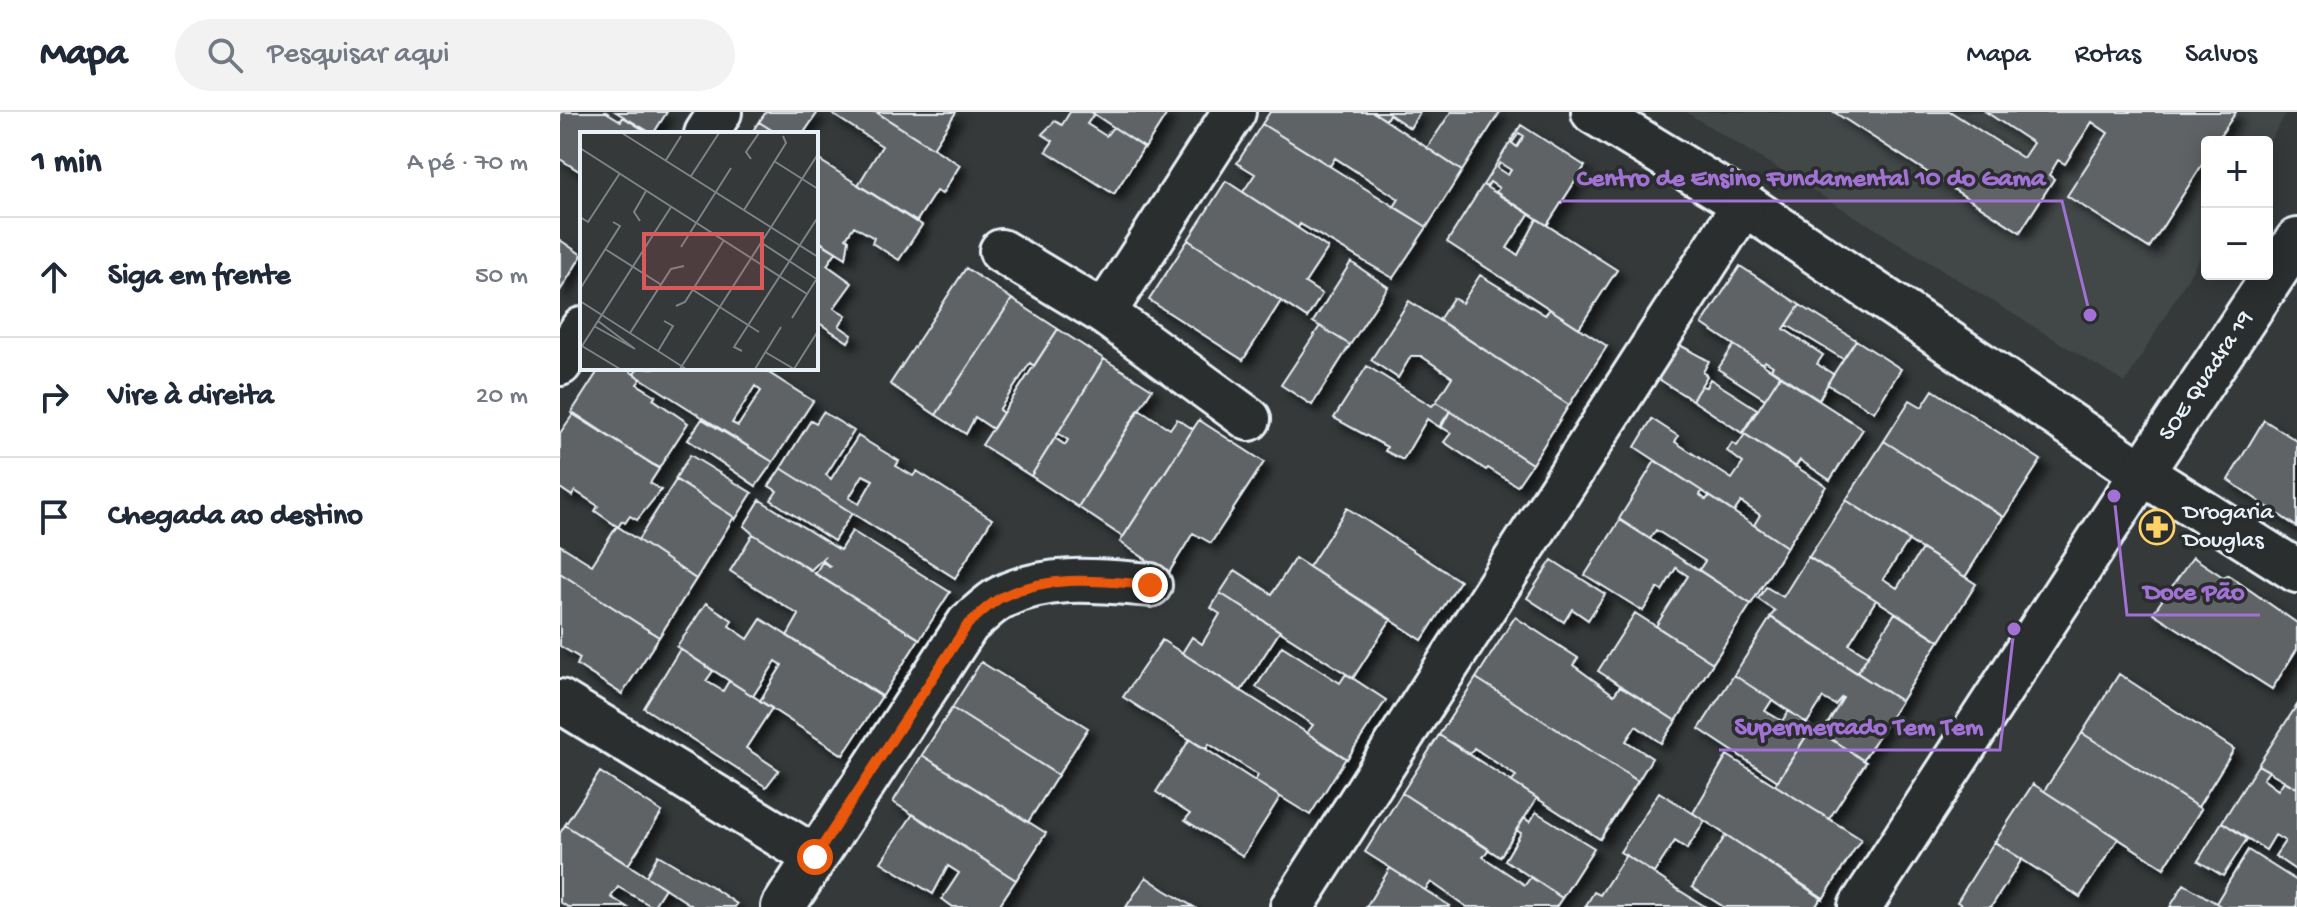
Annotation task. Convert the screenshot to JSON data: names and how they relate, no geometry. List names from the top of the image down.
{
  "streets": {
    "street": ["SOE Quadra 19"]
  },
  "places": {
    "other": ["Centro de Ensino Fundamental 10 do Gama", "Doce Pão", "Supermercado Tem Tem"],
    "pharmacy": ["Drogaria Douglas"]
  },
  "page": {
    "header": "Mapa",
    "search": "Pesquisar aqui",
    "nav": ["Mapa", "Rotas", "Salvos"],
    "heading": ["1 min", "A pé · 70 m"],
    "map_buttons": ["+", "−"],
    "list": [
      ["Siga em frente", "50 m"],
      ["Vire à direita", "20 m"],
      "Chegada ao destino"
    ]
  }
}
